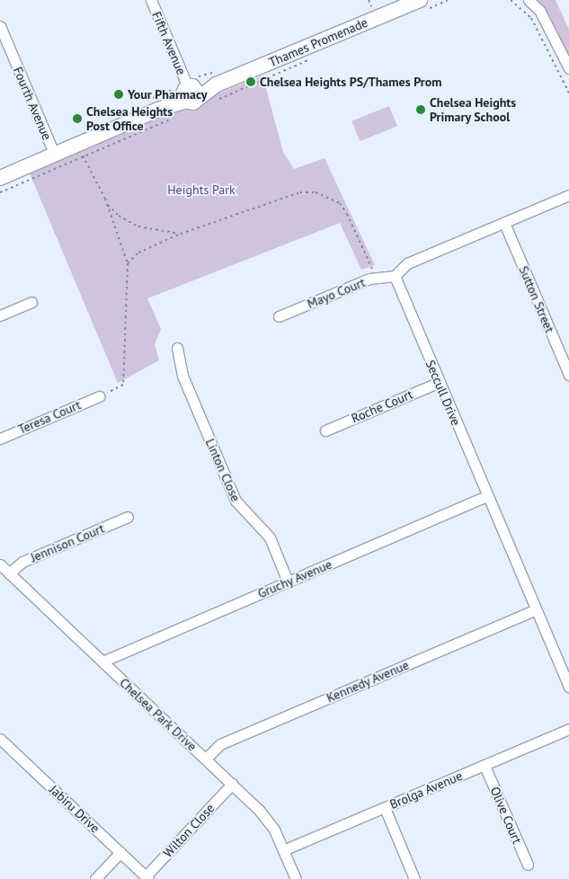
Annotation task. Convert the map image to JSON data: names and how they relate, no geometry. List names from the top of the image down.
{
  "streets": {
    "main road": ["Thames Promenade"],
    "street": [
      "Fifth Avenue",
      "Fourth Avenue",
      "Mayo Court",
      "Sutton Street",
      "Seccull Drive",
      "Roche Court",
      "Teresa Court",
      "Linton Close",
      "Jennison Court",
      "Gruchy Avenue",
      "Kennedy Avenue",
      "Chelsea Park Drive",
      "Brolga Avenue",
      "Jabiru Drive",
      "Olive Court",
      "Wilton Close"
    ]
  },
  "crossings": [
    ["Thames Promenade", "Fifth Avenue"],
    ["Thames Promenade", "Fourth Avenue"],
    ["Mayo Court", "Seccull Drive"],
    ["Seccull Drive", "Roche Court"],
    ["Seccull Drive", "Gruchy Avenue"],
    ["Seccull Drive", "Kennedy Avenue"],
    ["Linton Close", "Gruchy Avenue"],
    ["Jennison Court", "Chelsea Park Drive"],
    ["Gruchy Avenue", "Chelsea Park Drive"],
    ["Kennedy Avenue", "Chelsea Park Drive"],
    ["Chelsea Park Drive", "Brolga Avenue"],
    ["Chelsea Park Drive", "Wilton Close"],
    ["Brolga Avenue", "Olive Court"],
    ["Jabiru Drive", "Wilton Close"]
  ],
  "parks": ["Heights Park"],
  "places": [
    "Chelsea Heights PS/Thames Prom",
    "Your Pharmacy",
    "Chelsea Heights Primary School",
    "Chelsea Heights Post Office"
  ]
}
